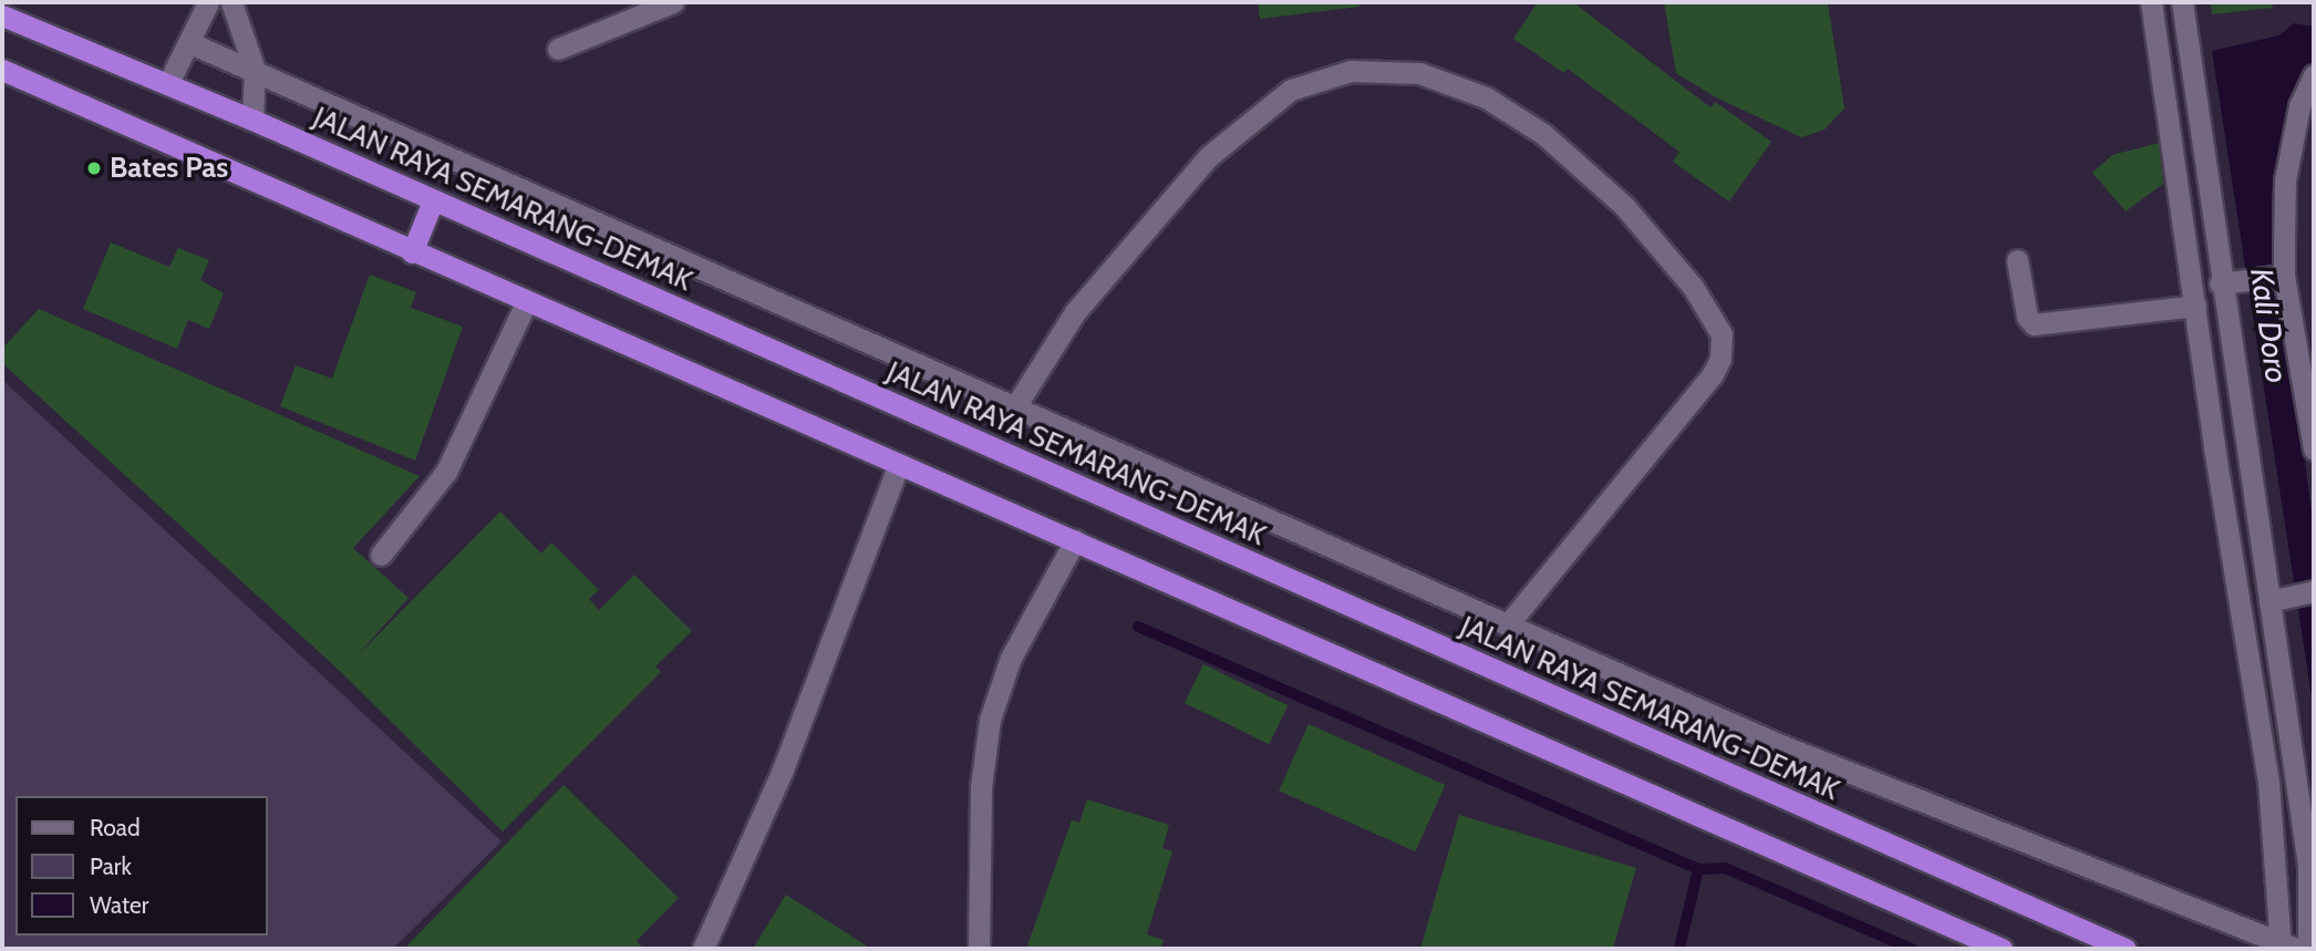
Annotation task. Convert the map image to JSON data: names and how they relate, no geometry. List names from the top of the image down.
{
  "streets": {
    "highway": ["JALAN RAYA SEMARANG-DEMAK"]
  },
  "water": ["Kali Doro"],
  "places": ["Bates Pas"],
  "legend": ["Road", "Park", "Water"]
}
